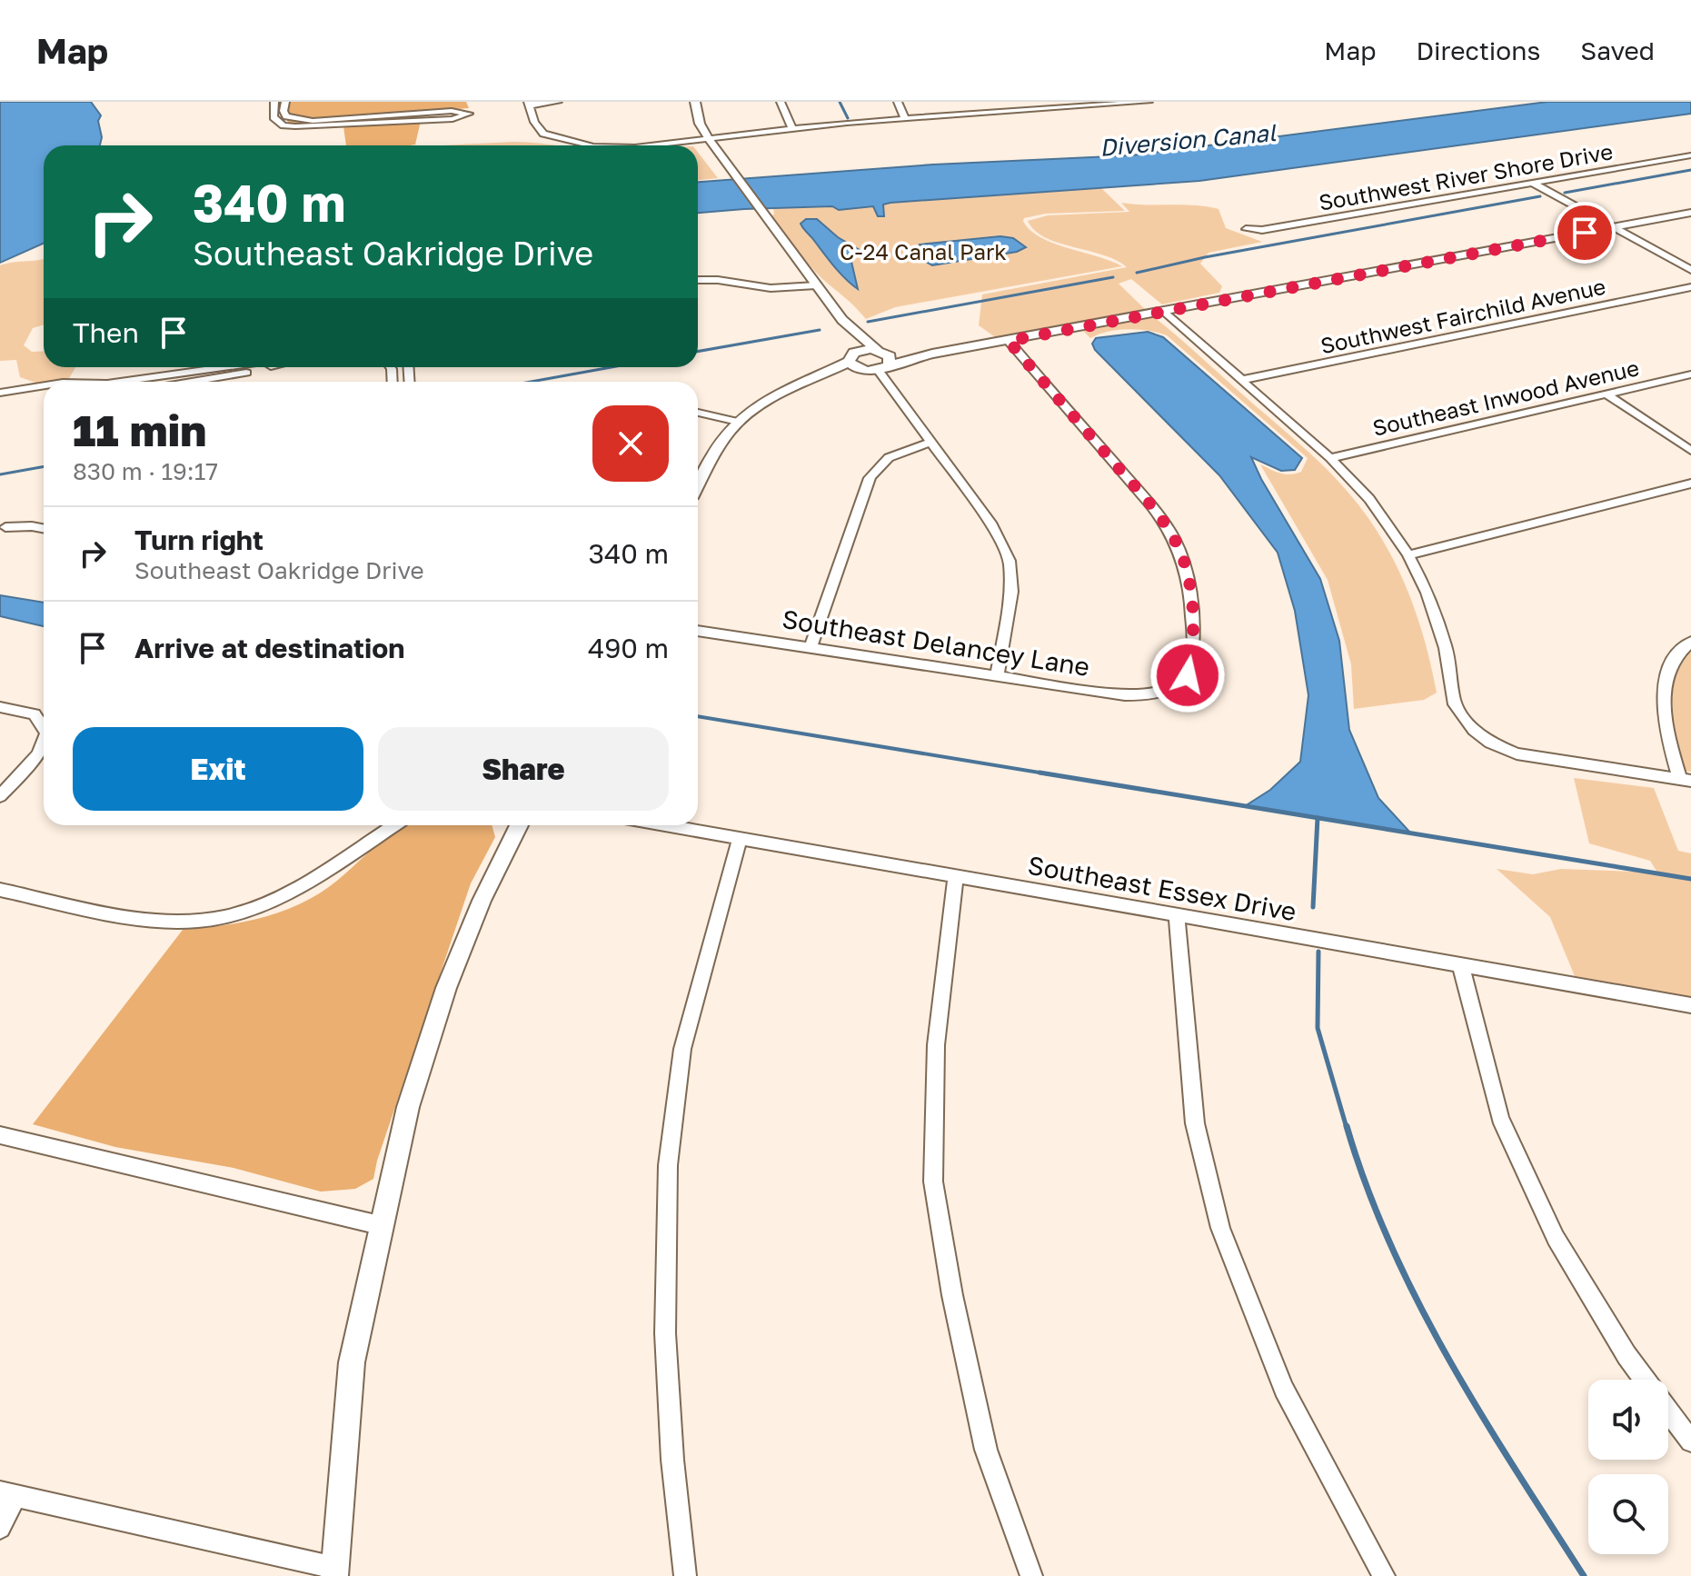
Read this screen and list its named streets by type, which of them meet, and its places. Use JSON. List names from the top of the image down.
{
  "streets": {
    "street": [
      "Southwest River Shore Drive",
      "Southwest Fairchild Avenue",
      "Southeast Inwood Avenue",
      "Southeast Delancey Lane",
      "Southeast Essex Drive"
    ]
  },
  "water": ["Diversion Canal"],
  "parks": ["C-24 Canal Park"],
  "page": {
    "header": "Map",
    "nav": ["Map", "Directions", "Saved"],
    "turn": ["340 m", "Southeast Oakridge Drive"],
    "then": "Then",
    "heading": ["11 min", "830 m · 19:17"],
    "list": [
      {
        "name": "Turn right",
        "note": "Southeast Oakridge Drive",
        "value": "340 m"
      },
      {
        "name": "Arrive at destination",
        "value": "490 m"
      }
    ],
    "buttons": ["Exit", "Share"]
  }
}
